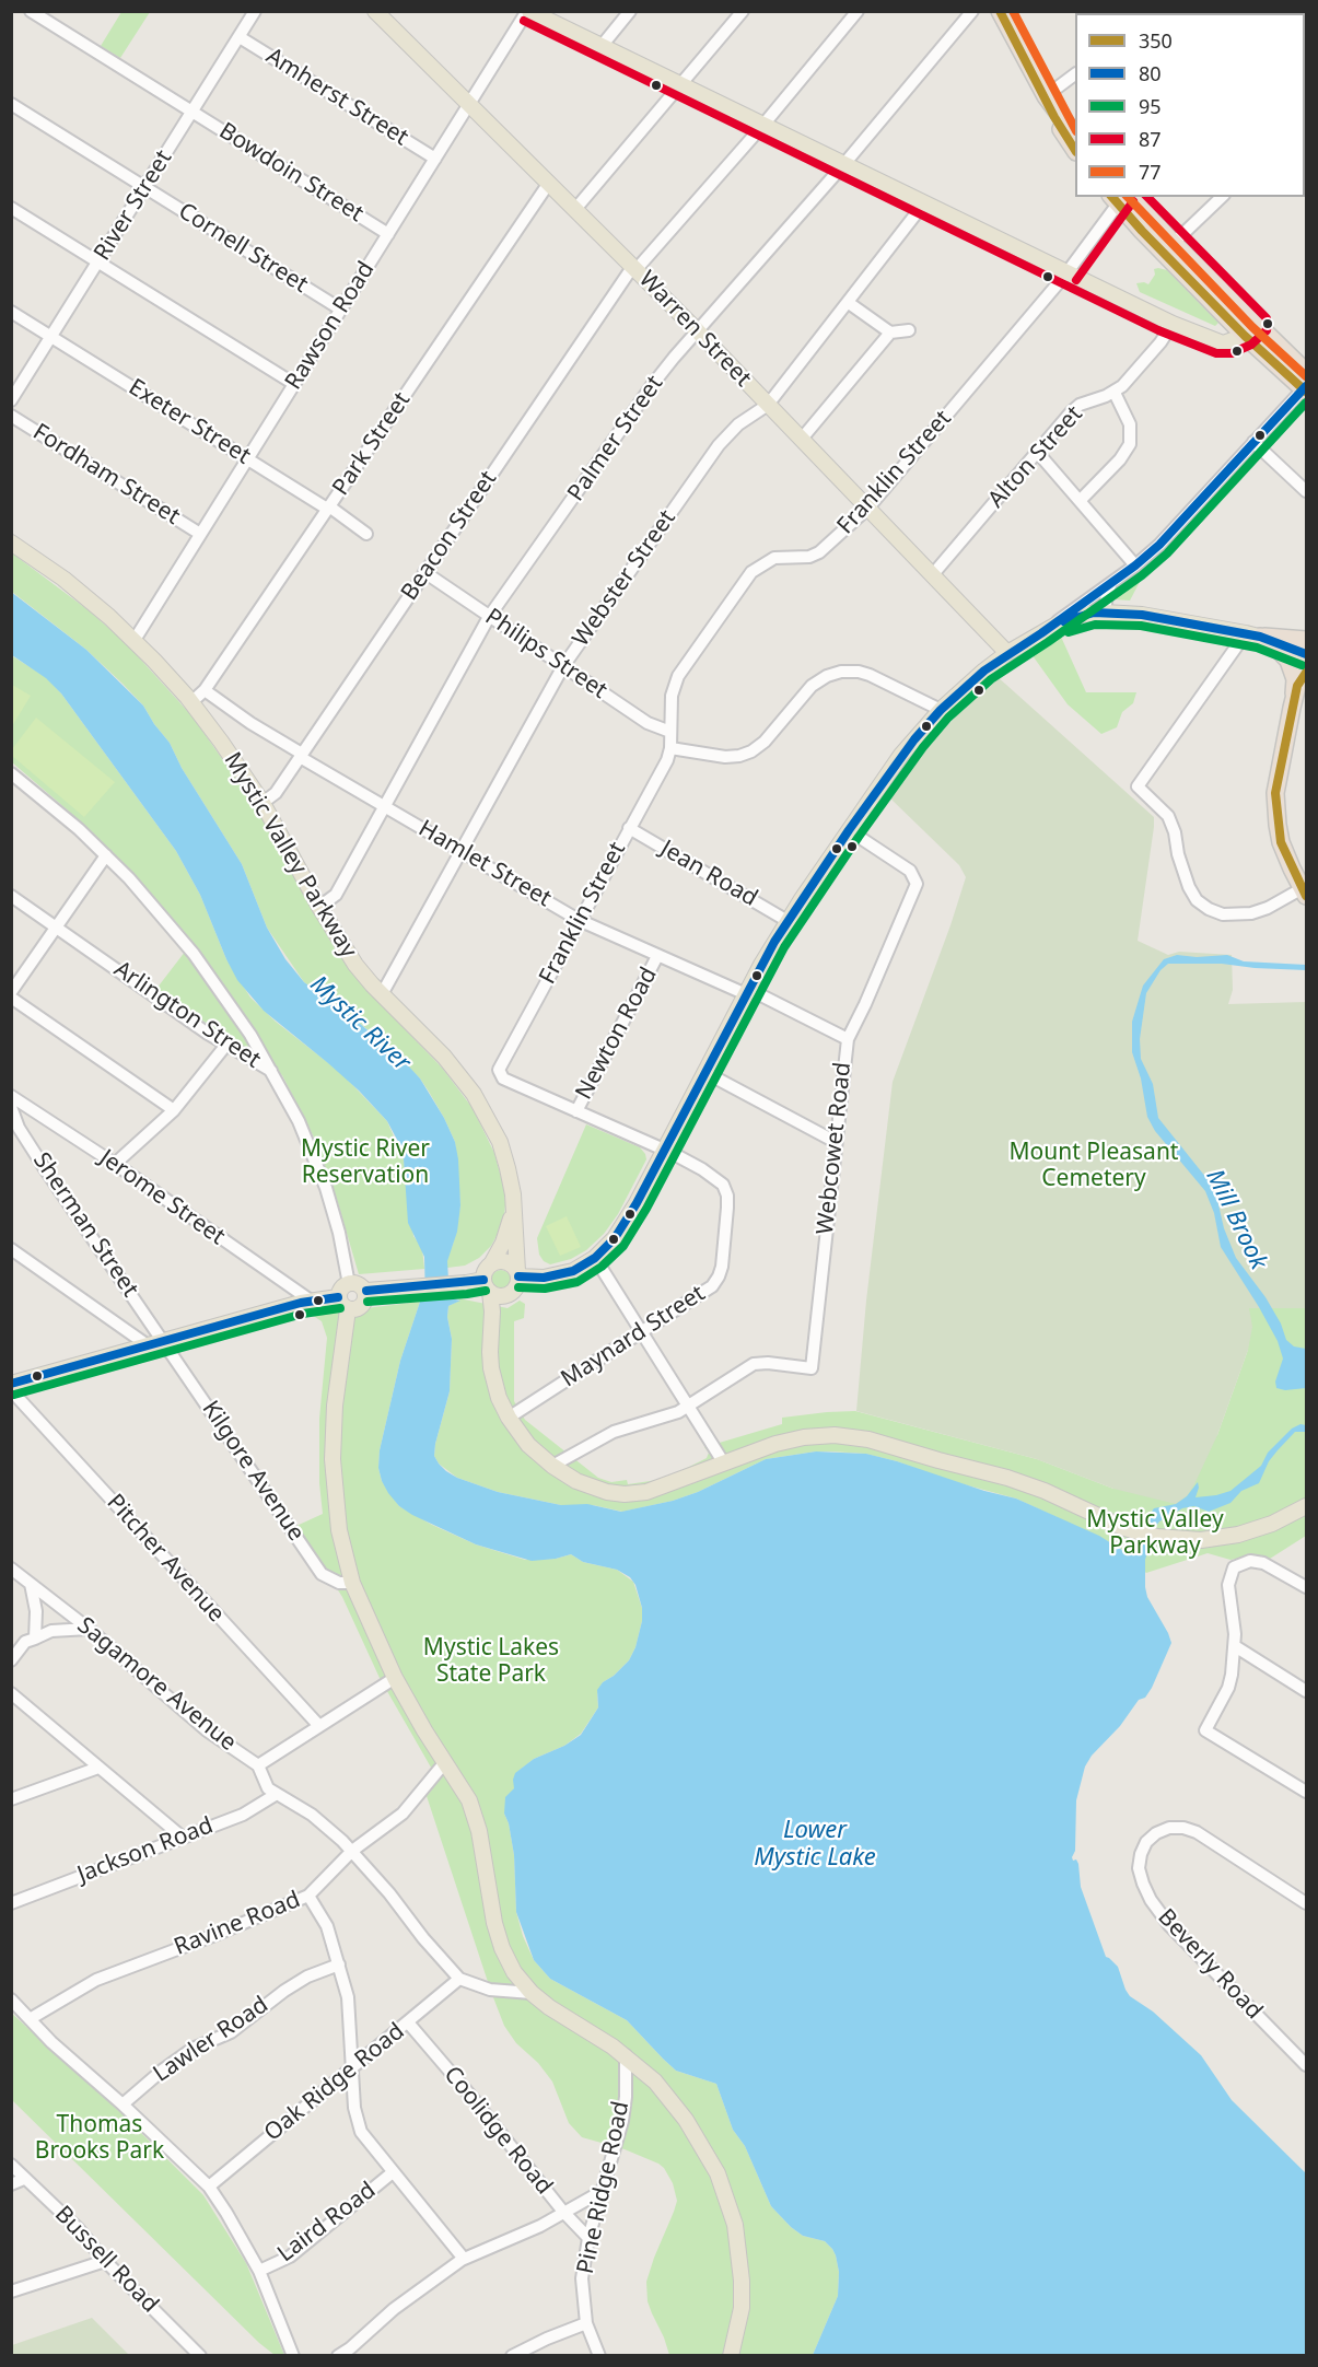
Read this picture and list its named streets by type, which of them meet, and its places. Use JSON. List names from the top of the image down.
{
  "streets": {
    "main road": ["Warren Street", "Mystic Valley Parkway"],
    "street": [
      "Amherst Street",
      "Bowdoin Street",
      "River Street",
      "Cornell Street",
      "Rawson Road",
      "Exeter Street",
      "Palmer Street",
      "Park Street",
      "Alton Street",
      "Franklin Street",
      "Fordham Street",
      "Beacon Street",
      "Webster Street",
      "Philips Street",
      "Hamlet Street",
      "Jean Road",
      "Arlington Street",
      "Newton Road",
      "Webcowet Road",
      "Jerome Street",
      "Sherman Street",
      "Maynard Street",
      "Kilgore Avenue",
      "Pitcher Avenue",
      "Sagamore Avenue",
      "Jackson Road",
      "Ravine Road",
      "Beverly Road",
      "Lawler Road",
      "Oak Ridge Road",
      "Coolidge Road",
      "Pine Ridge Road",
      "Laird Road",
      "Bussell Road"
    ]
  },
  "crossings": [
    ["Amherst Street", "River Street"],
    ["Amherst Street", "Rawson Road"],
    ["Bowdoin Street", "River Street"],
    ["Bowdoin Street", "Rawson Road"],
    ["River Street", "Cornell Street"],
    ["River Street", "Exeter Street"],
    ["Cornell Street", "Rawson Road"],
    ["Rawson Road", "Warren Street"],
    ["Rawson Road", "Exeter Street"],
    ["Rawson Road", "Fordham Street"],
    ["Rawson Road", "Mystic Valley Parkway"],
    ["Warren Street", "Palmer Street"],
    ["Warren Street", "Park Street"],
    ["Warren Street", "Alton Street"],
    ["Warren Street", "Franklin Street"],
    ["Warren Street", "Beacon Street"],
    ["Warren Street", "Webster Street"],
    ["Exeter Street", "Park Street"],
    ["Palmer Street", "Philips Street"],
    ["Palmer Street", "Mystic Valley Parkway"],
    ["Palmer Street", "Hamlet Street"],
    ["Park Street", "Mystic Valley Parkway"],
    ["Park Street", "Hamlet Street"],
    ["Franklin Street", "Philips Street"],
    ["Franklin Street", "Hamlet Street"],
    ["Franklin Street", "Jean Road"],
    ["Franklin Street", "Newton Road"],
    ["Beacon Street", "Philips Street"],
    ["Beacon Street", "Mystic Valley Parkway"],
    ["Beacon Street", "Hamlet Street"],
    ["Webster Street", "Philips Street"],
    ["Webster Street", "Mystic Valley Parkway"],
    ["Webster Street", "Hamlet Street"],
    ["Hamlet Street", "Newton Road"],
    ["Hamlet Street", "Webcowet Road"],
    ["Sherman Street", "Kilgore Avenue"],
    ["Sagamore Avenue", "Jackson Road"],
    ["Sagamore Avenue", "Ravine Road"],
    ["Sagamore Avenue", "Oak Ridge Road"],
    ["Oak Ridge Road", "Coolidge Road"],
    ["Coolidge Road", "Pine Ridge Road"]
  ],
  "water": ["Mystic River", "Mill Brook", "Lower Mystic Lake"],
  "parks": [
    "Mystic River Reservation",
    "Mount Pleasant Cemetery",
    "Mystic Valley Parkway",
    "Mystic Lakes State Park",
    "Thomas Brooks Park"
  ],
  "lines": [
    "transit line 350",
    "transit line 77",
    "transit line 87",
    "transit line 80",
    "transit line 95"
  ],
  "legend": [
    "350",
    "80",
    "95",
    "87",
    "77"
  ]
}
